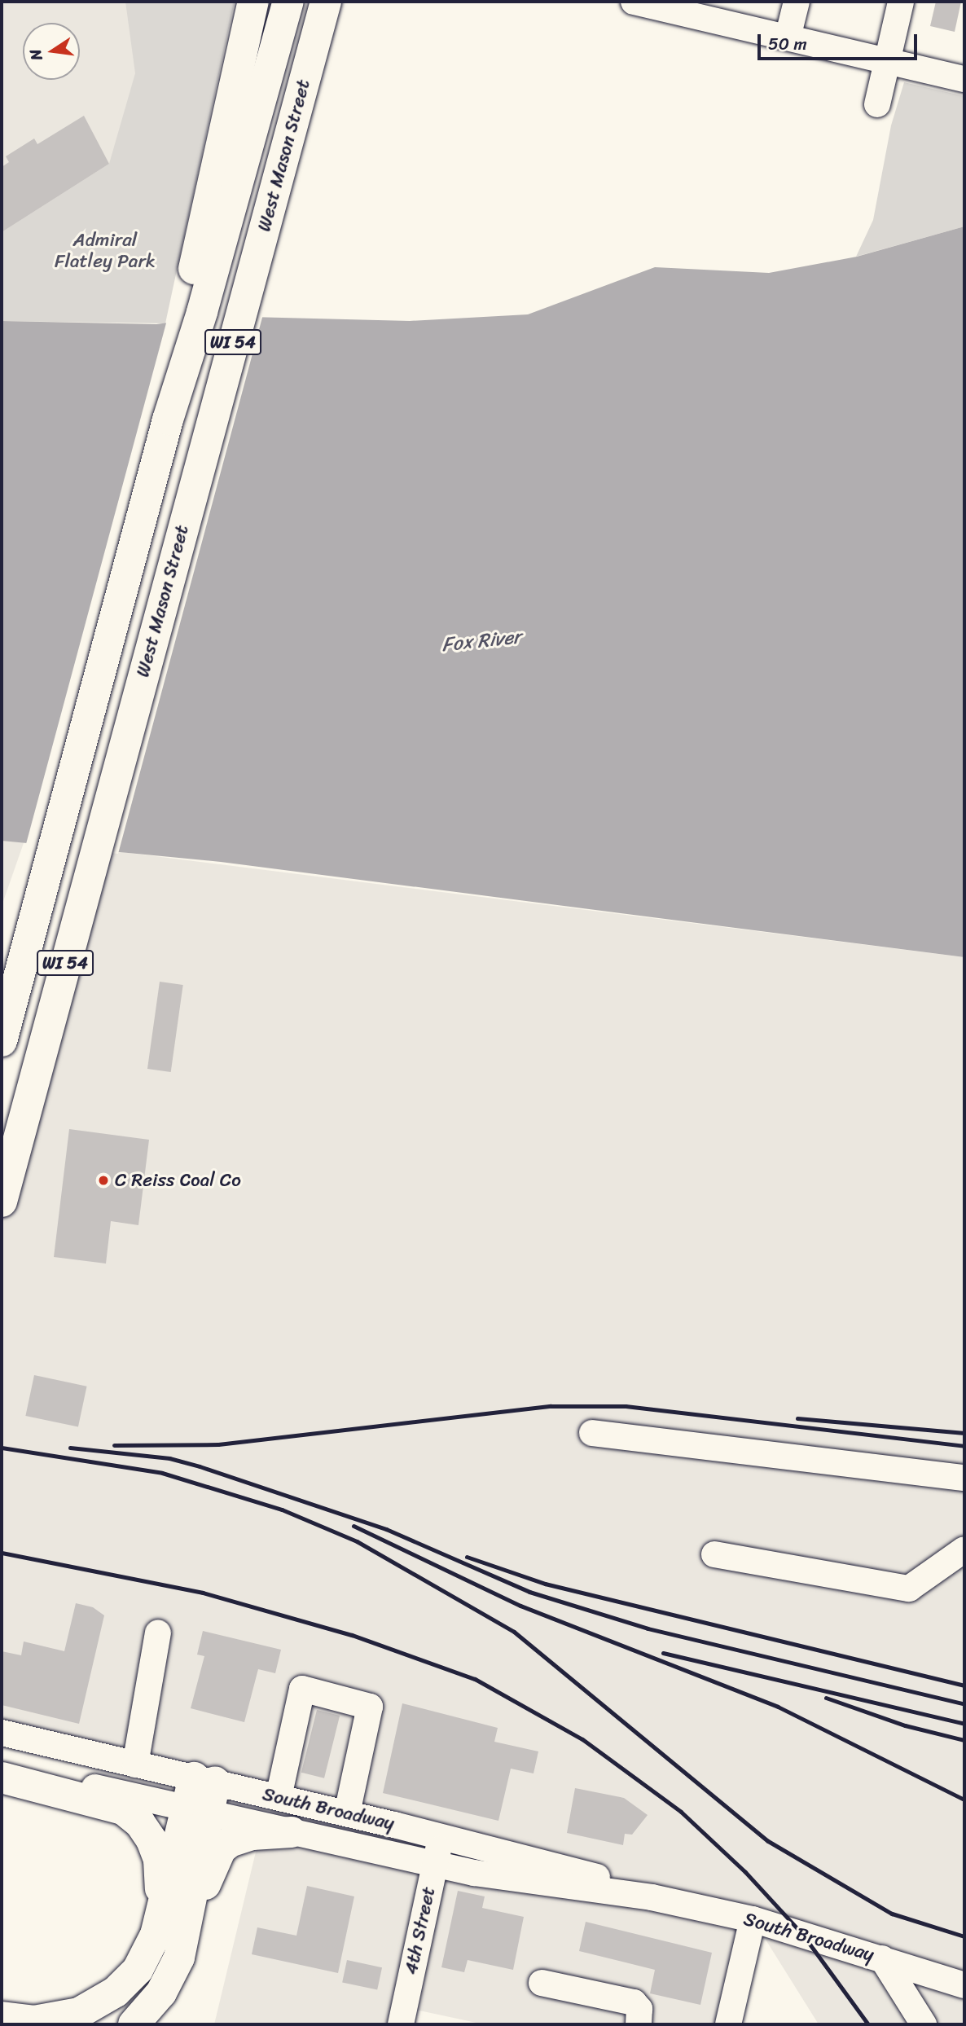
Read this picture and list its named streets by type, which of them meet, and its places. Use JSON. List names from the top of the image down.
{
  "streets": {
    "main road": ["West Mason Street", "WI 54"],
    "street": ["South Broadway", "4th Street"]
  },
  "crossings": [
    ["South Broadway", "4th Street"]
  ],
  "water": ["Fox River"],
  "parks": ["Admiral Flatley Park"],
  "places": ["C Reiss Coal Co"],
  "scale_bar": "50 m",
  "north": "left"
}
